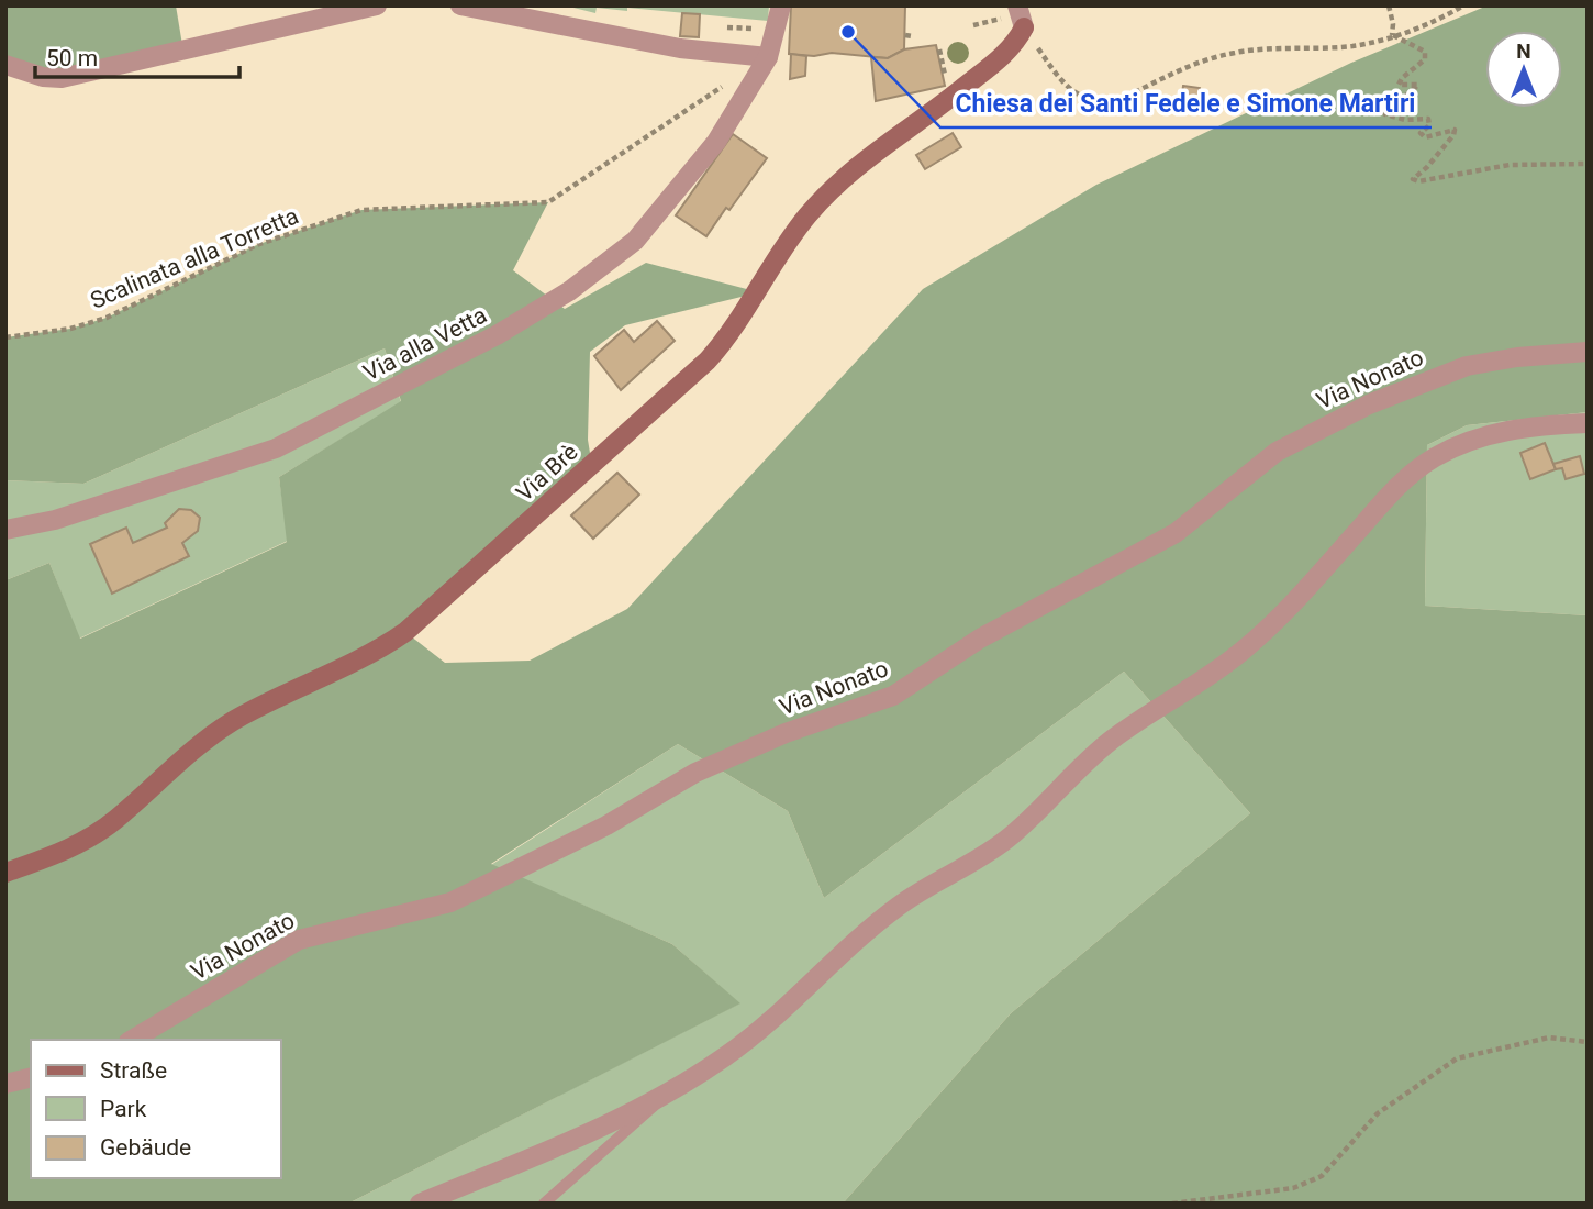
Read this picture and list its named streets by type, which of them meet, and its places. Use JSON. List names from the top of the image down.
{
  "streets": {
    "street": ["Via alla Vetta", "Via Nonato", "Via Brè"],
    "path": ["Scalinata alla Torretta"]
  },
  "places": ["Chiesa dei Santi Fedele e Simone Martiri"],
  "legend": ["Straße", "Park", "Gebäude"],
  "scale_bar": "50 m",
  "north": "top"
}
